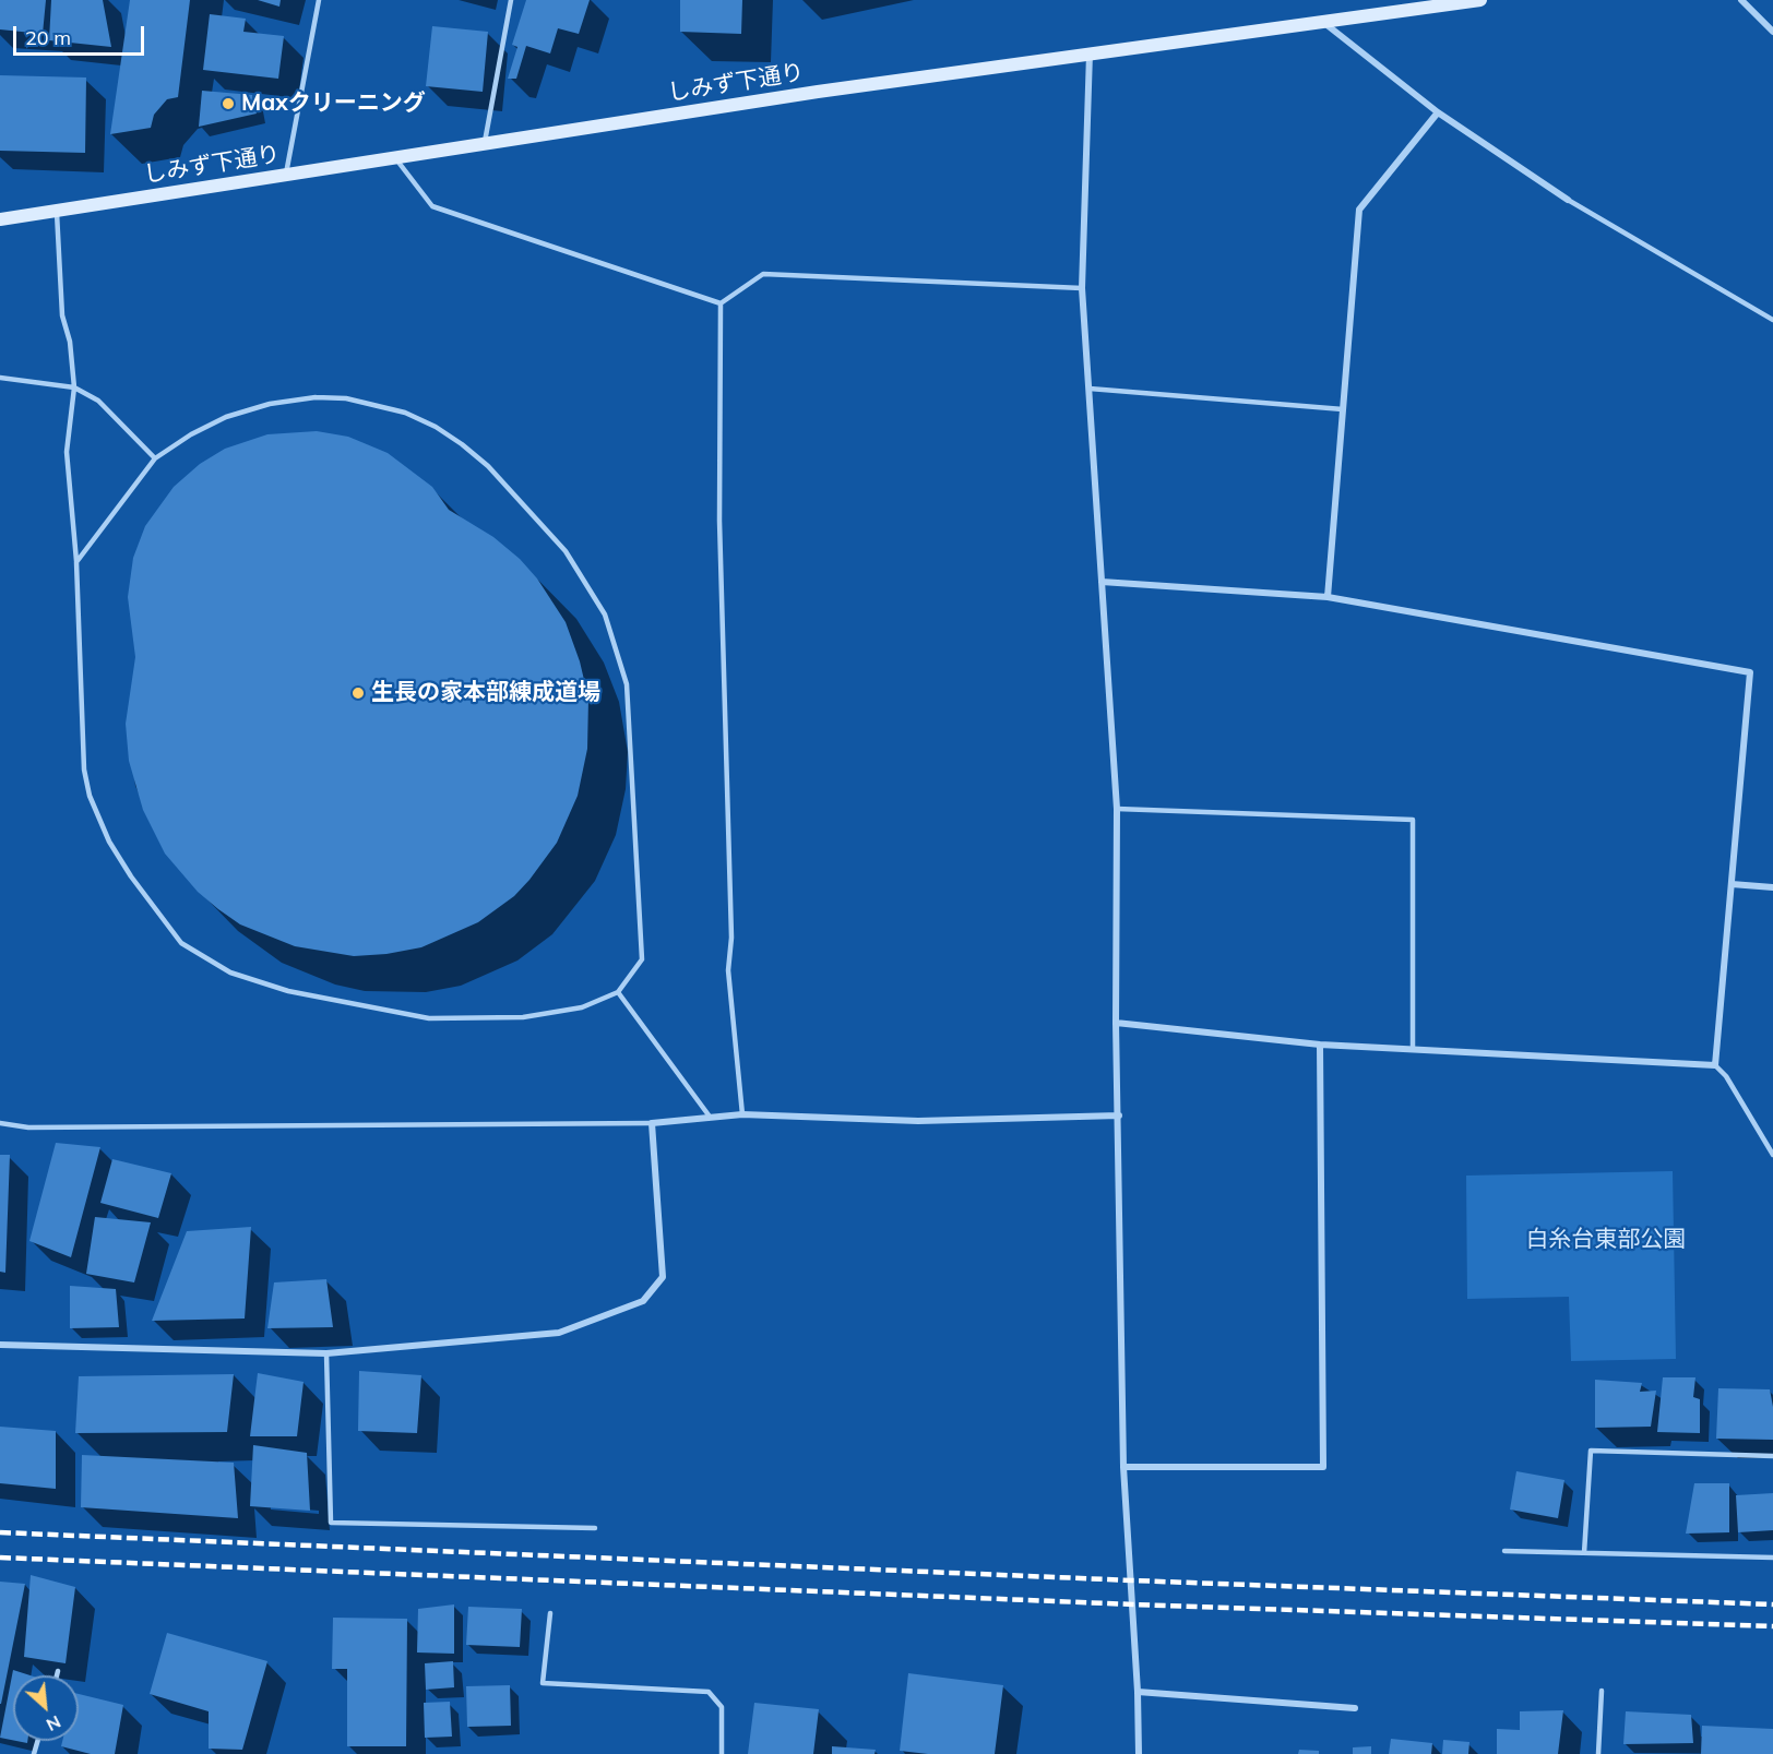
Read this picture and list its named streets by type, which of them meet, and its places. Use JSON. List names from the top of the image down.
{
  "streets": {
    "street": ["しみず下通り"]
  },
  "parks": ["白糸台東部公園"],
  "places": ["Maxクリーニング", "生長の家本部練成道場"],
  "scale_bar": "20 m",
  "north": "bottom right"
}
